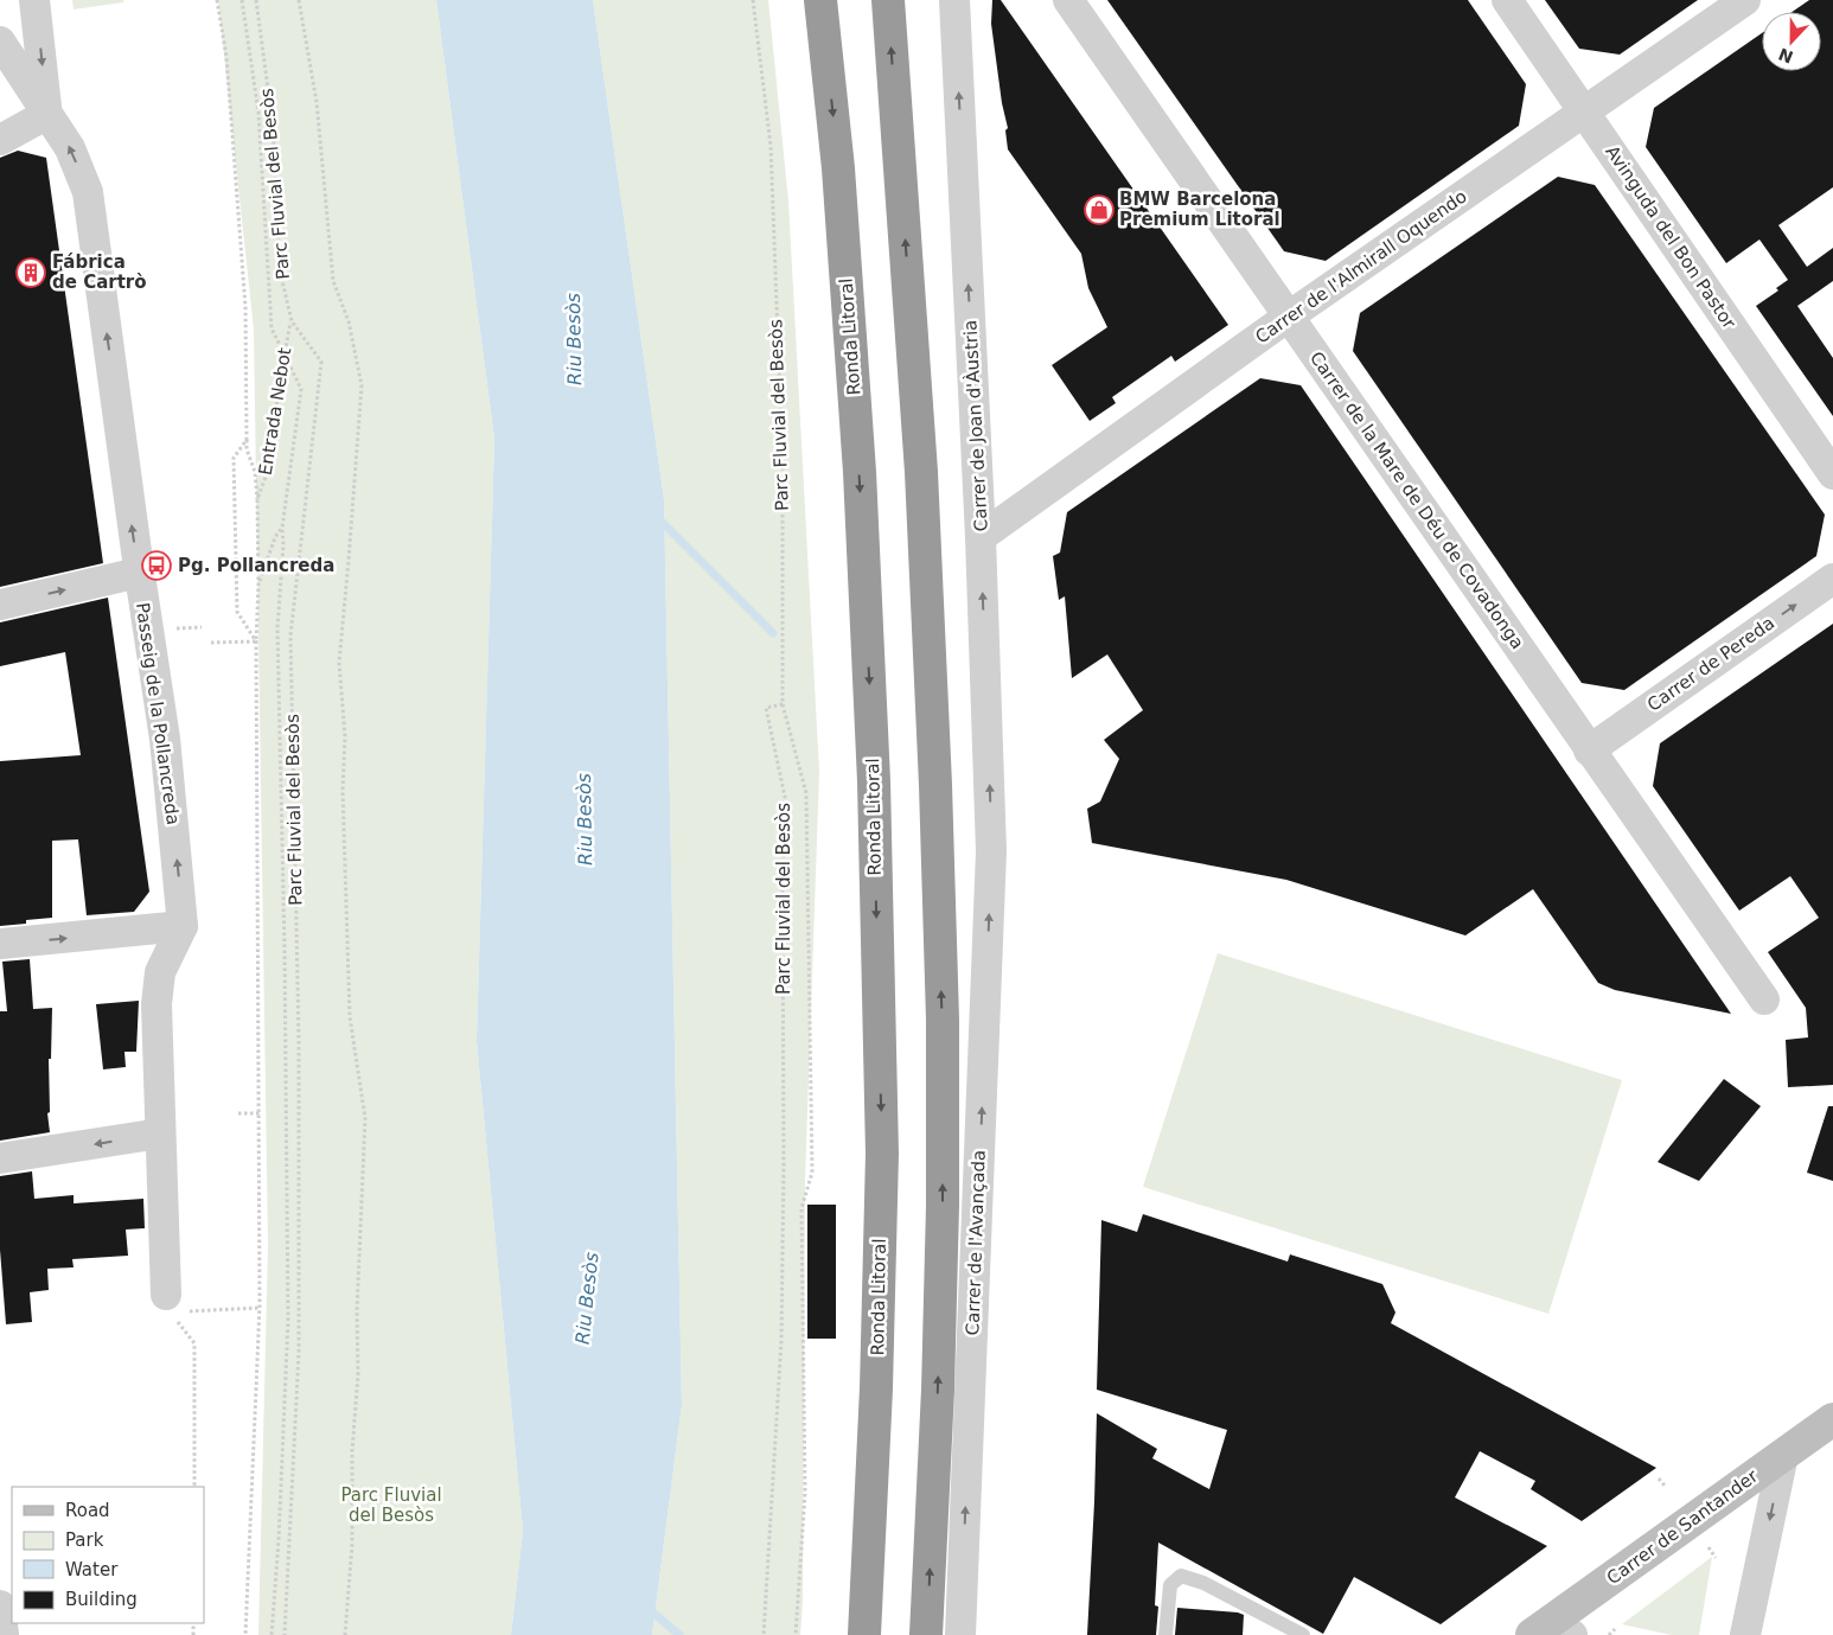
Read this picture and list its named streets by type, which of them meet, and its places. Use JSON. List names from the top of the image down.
{
  "streets": {
    "highway": ["Ronda Litoral"],
    "street": [
      "Avinguda del Bon Pastor",
      "Carrer de l'Almirall Oquendo",
      "Carrer de Joan d'Àustria",
      "Carrer de la Mare de Déu de Covadonga",
      "Carrer de Pereda",
      "Passeig de la Pollancreda",
      "Carrer de l'Avançada",
      "Carrer de Santander"
    ],
    "path": ["Parc Fluvial del Besòs", "Entrada Nebot"]
  },
  "crossings": [
    ["Parc Fluvial del Besòs", "Entrada Nebot"],
    ["Avinguda del Bon Pastor", "Carrer de l'Almirall Oquendo"],
    ["Carrer de l'Almirall Oquendo", "Carrer de Joan d'Àustria"],
    ["Carrer de l'Almirall Oquendo", "Carrer de la Mare de Déu de Covadonga"],
    ["Carrer de Joan d'Àustria", "Carrer de l'Avançada"],
    ["Carrer de la Mare de Déu de Covadonga", "Carrer de Pereda"]
  ],
  "one_way": ["Carrer de Joan d'Àustria", "Carrer de Pereda", "Carrer de l'Avançada"],
  "water": ["Riu Besòs"],
  "parks": ["Parc Fluvial del Besòs"],
  "places": {
    "shop": ["BMW Barcelona Premium Litoral"],
    "building": ["Fábrica de Cartrò"],
    "bus stop": ["Pg. Pollancreda"]
  },
  "legend": [
    "Road",
    "Park",
    "Water",
    "Building"
  ],
  "north": "bottom"
}
